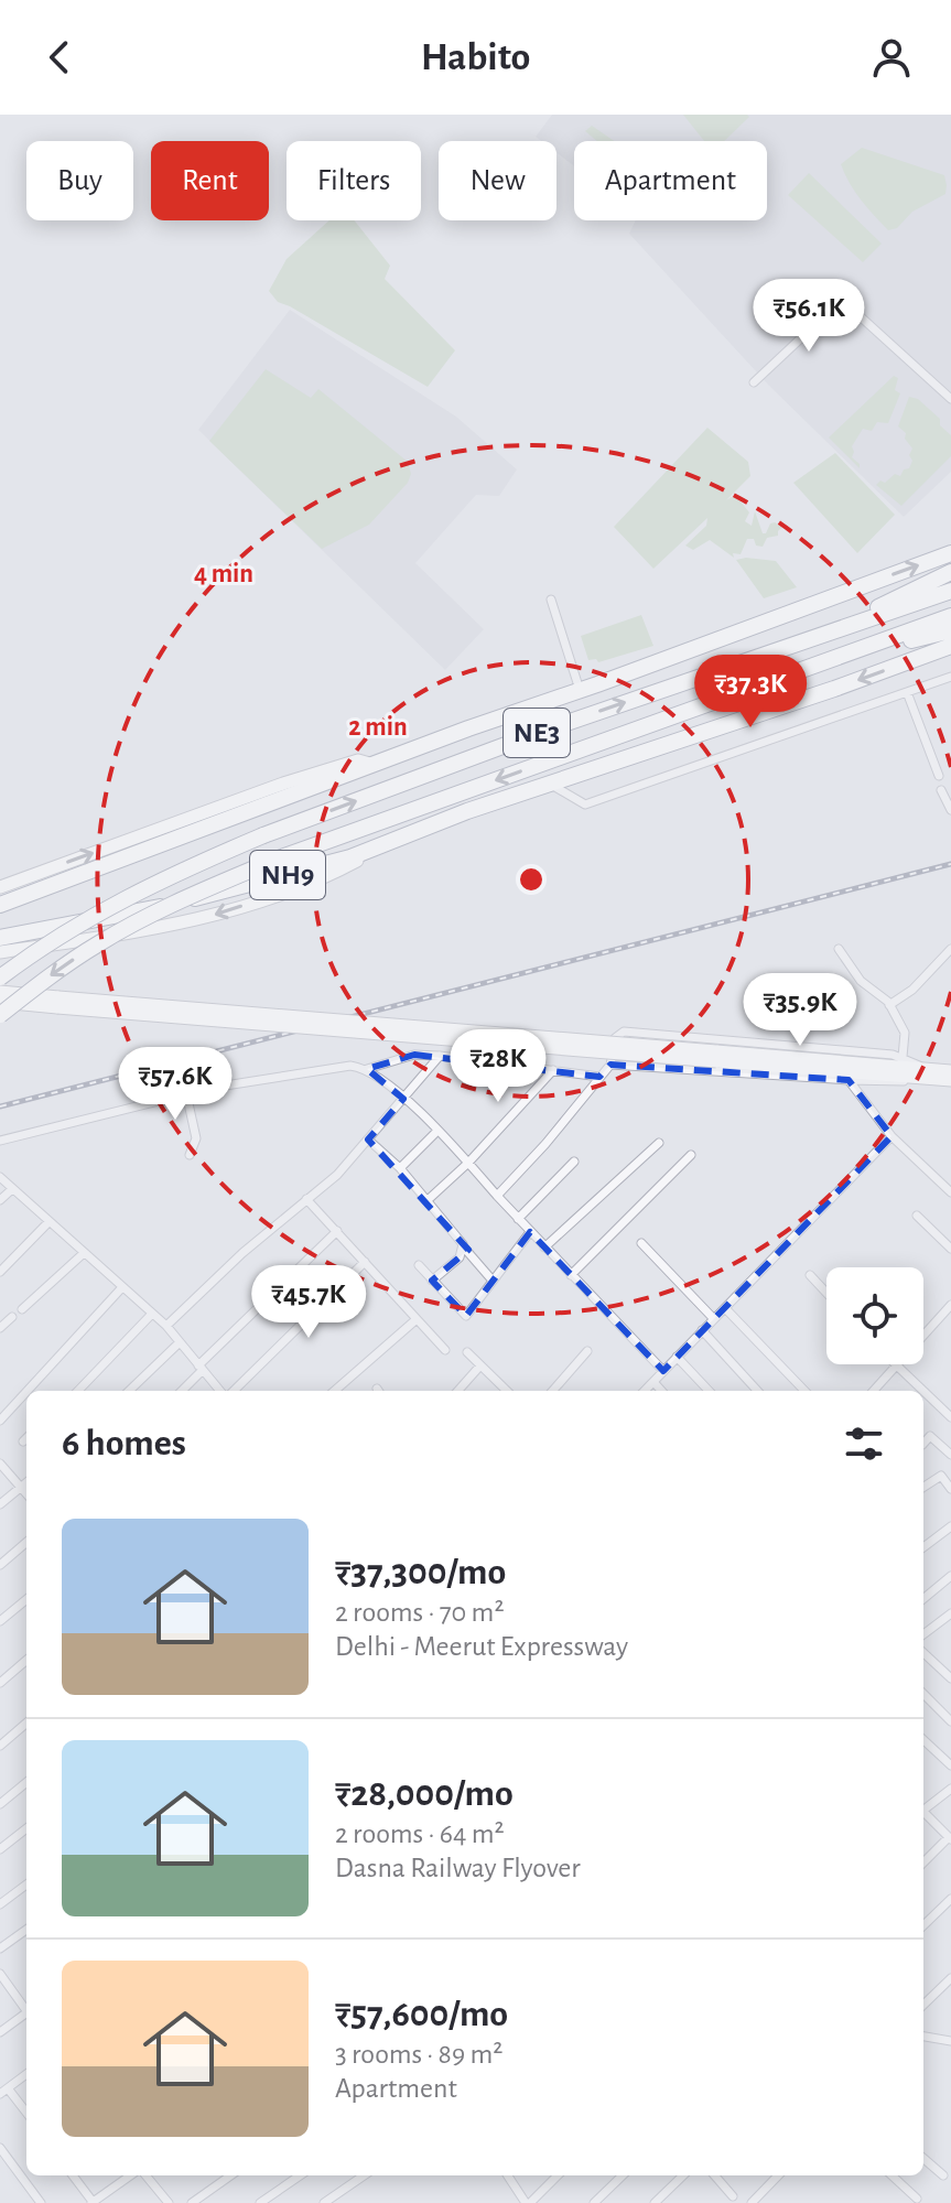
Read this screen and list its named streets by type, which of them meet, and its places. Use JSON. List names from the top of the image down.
{
  "streets": {
    "highway": ["NE3", "NH9"]
  },
  "page": {
    "header": "Habito",
    "chip": [
      "Buy",
      "Rent",
      "Filters",
      "New",
      "Apartment"
    ],
    "price": [
      "₹56.1K",
      "₹37.3K",
      "₹35.9K",
      "₹28K",
      "₹57.6K",
      "₹45.7K"
    ],
    "heading": "6 homes",
    "list": [
      {
        "name": "₹37,300/mo",
        "note": "2 rooms · 70 m² · Delhi - Meerut Expressway"
      },
      {
        "name": "₹28,000/mo",
        "note": "2 rooms · 64 m² · Dasna Railway Flyover"
      },
      {
        "name": "₹57,600/mo",
        "note": "3 rooms · 89 m² · Apartment"
      }
    ]
  },
  "rings": ["4 min", "2 min"]
}
